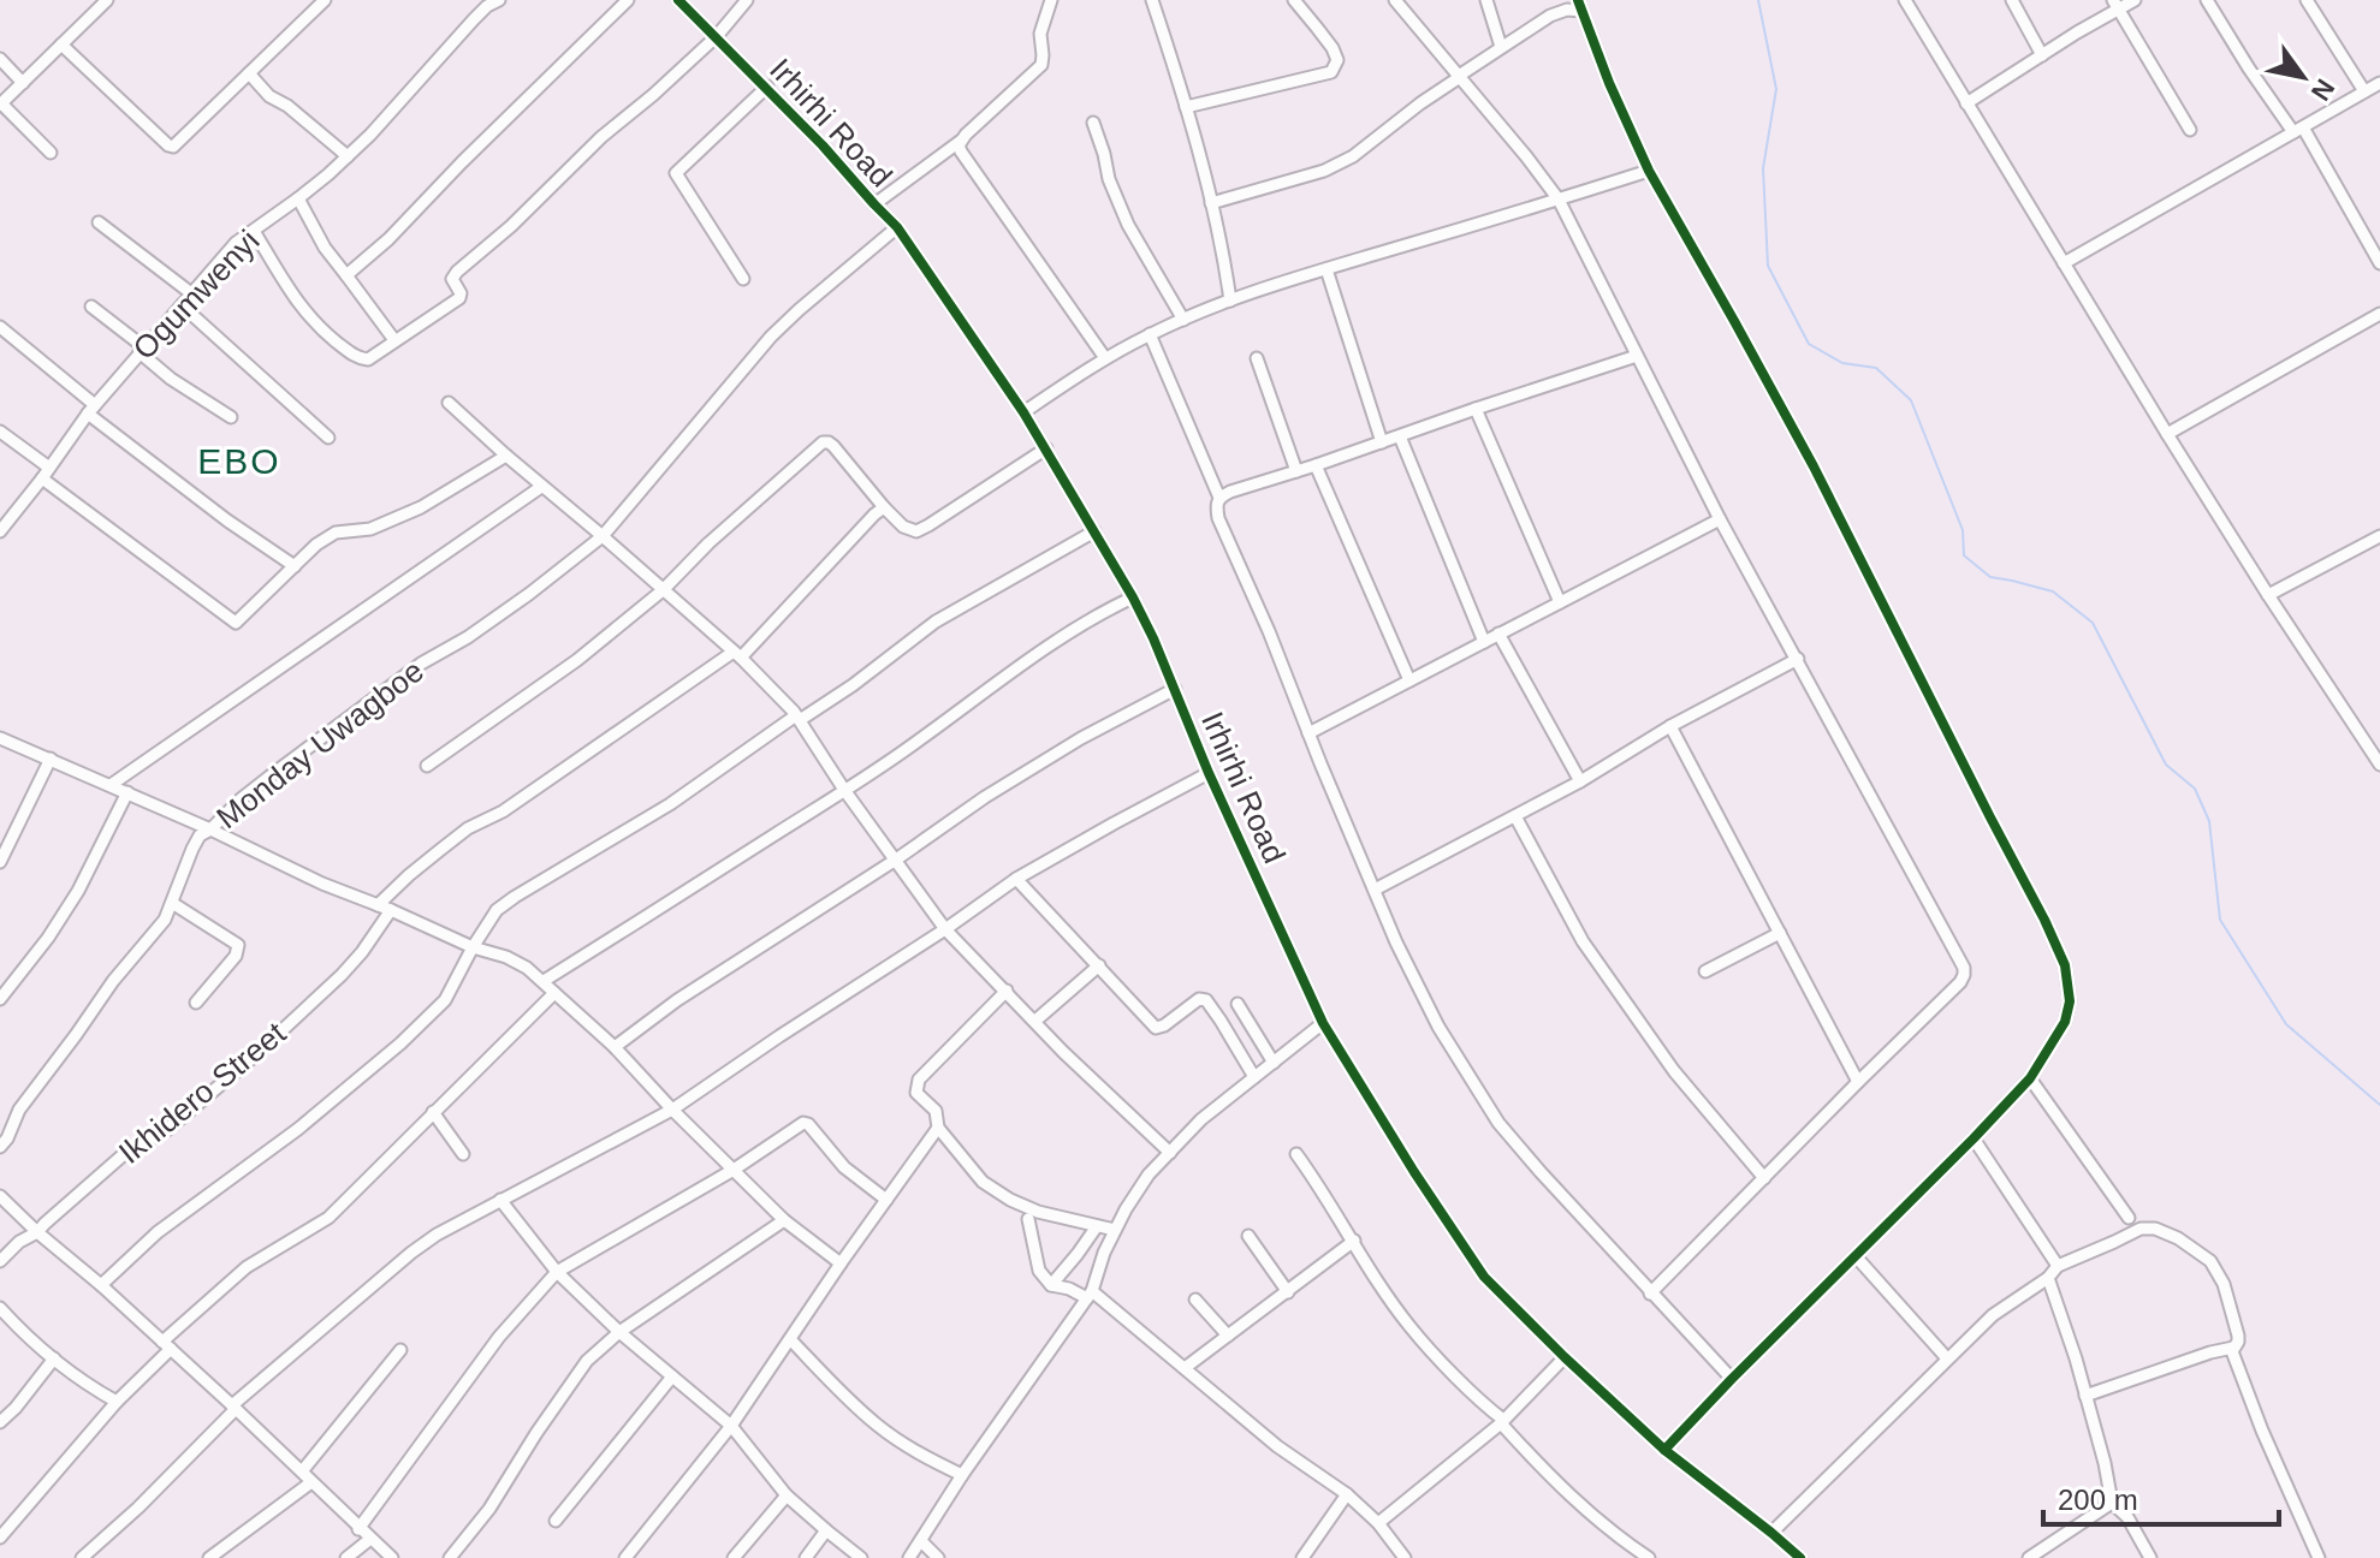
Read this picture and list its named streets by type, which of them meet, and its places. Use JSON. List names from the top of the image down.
{
  "streets": {
    "street": [
      "Irhirhi Road",
      "Ogumwenyi",
      "Monday Uwagboe",
      "Ikhidero Street"
    ]
  },
  "crossings": [
    ["Irhirhi Road", "Monday Uwagboe"]
  ],
  "districts": ["EBO"],
  "scale_bar": "200 m",
  "north": "bottom right"
}
